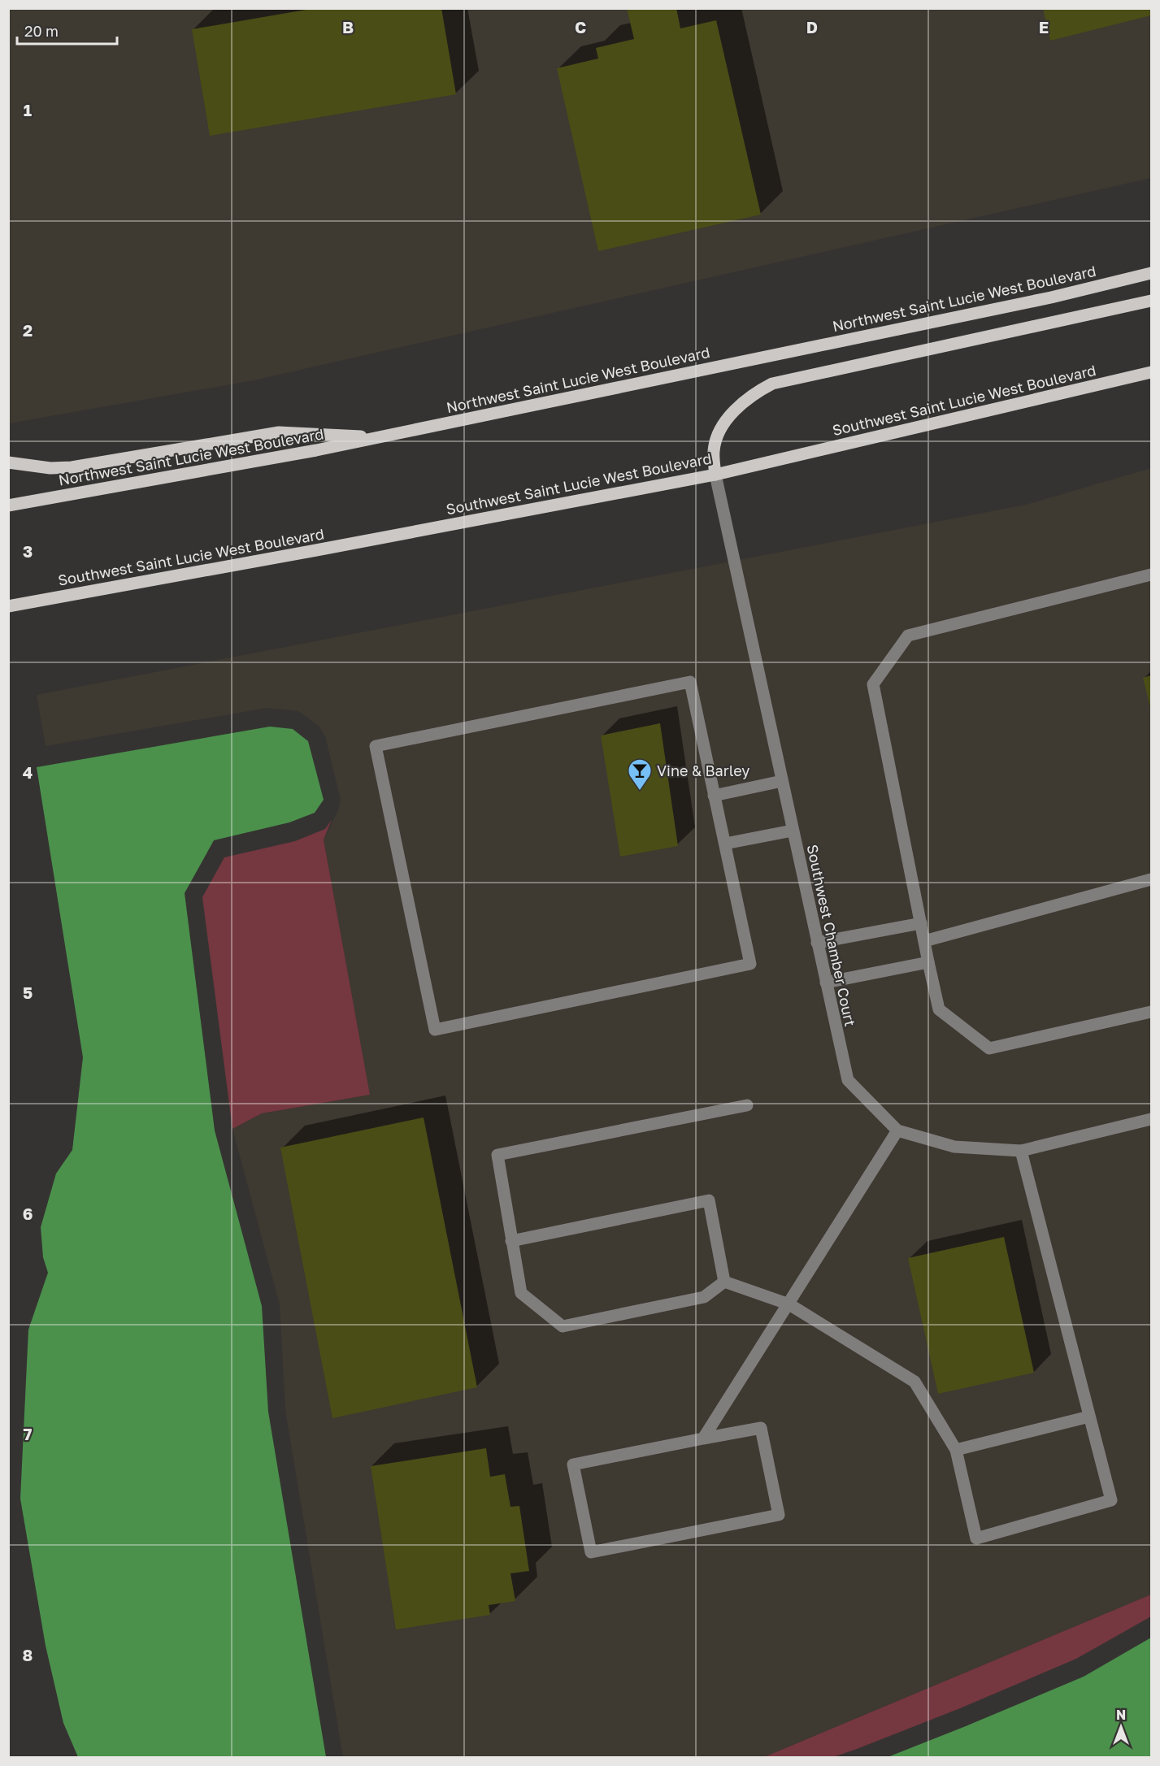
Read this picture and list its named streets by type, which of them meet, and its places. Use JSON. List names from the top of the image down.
{
  "streets": {
    "main road": ["Northwest Saint Lucie West Boulevard", "Southwest Saint Lucie West Boulevard"],
    "street": ["Southwest Chamber Court"]
  },
  "crossings": [
    ["Southwest Saint Lucie West Boulevard", "Southwest Chamber Court"]
  ],
  "places": {
    "bar": ["Vine & Barley"]
  },
  "scale_bar": "20 m",
  "north": "top",
  "grid": {
    "columns": [
      "B",
      "C",
      "D",
      "E"
    ],
    "rows": [
      "1",
      "2",
      "3",
      "4",
      "5",
      "6",
      "7",
      "8"
    ]
  }
}
